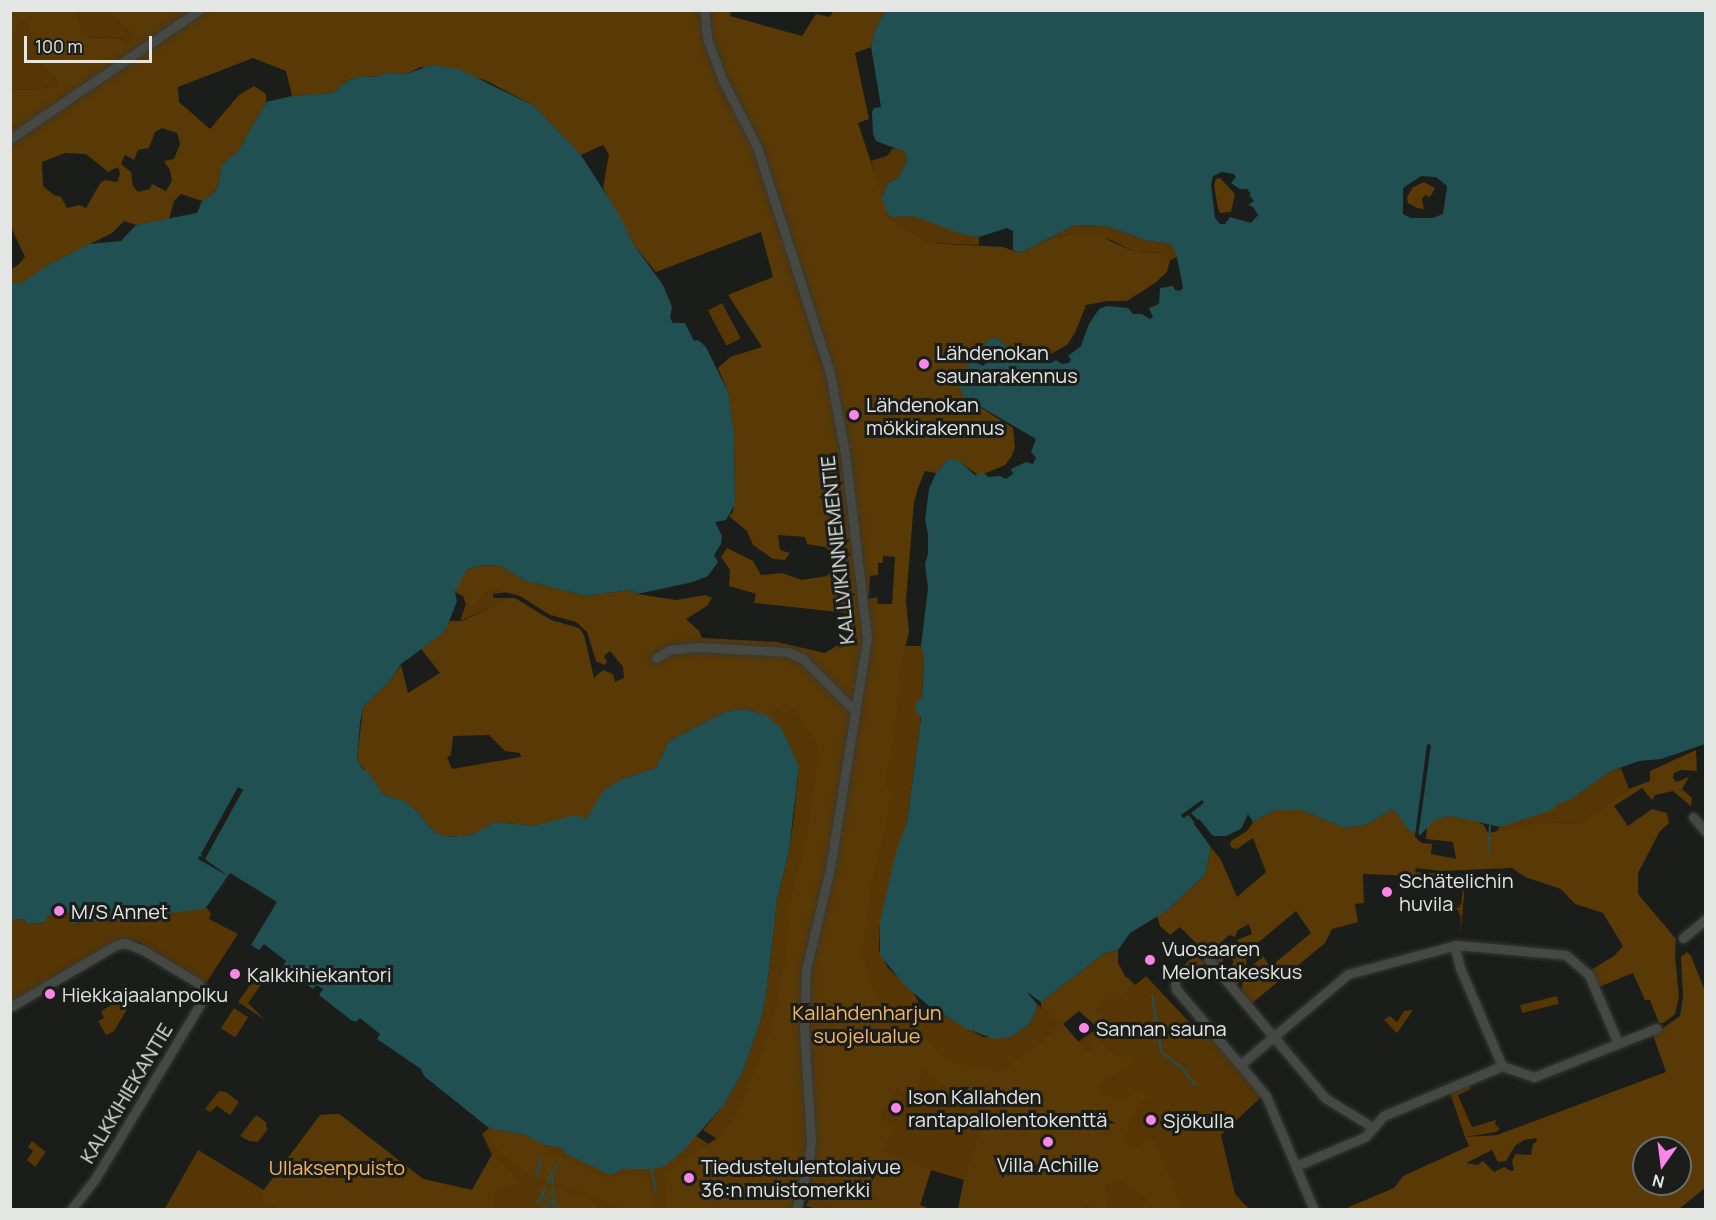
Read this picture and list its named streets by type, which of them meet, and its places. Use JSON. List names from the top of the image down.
{
  "streets": {
    "street": ["KALLVIKINNIEMENTIE", "KALKKIHIEKANTIE"]
  },
  "parks": ["Kallahdenharjun suojelualue", "Ullaksenpuisto"],
  "places": [
    "Lähdenokan saunarakennus",
    "Lähdenokan mökkirakennus",
    "Schätelichin huvila",
    "M/S Annet",
    "Vuosaaren Melontakeskus",
    "Kalkkihiekantori",
    "Hiekkajaalanpolku",
    "Sannan sauna",
    "Ison Kallahden rantapallolentokenttä",
    "Sjökulla",
    "Villa Achille",
    "Tiedustelulentolaivue 36:n muistomerkki"
  ],
  "scale_bar": "100 m",
  "north": "bottom"
}
